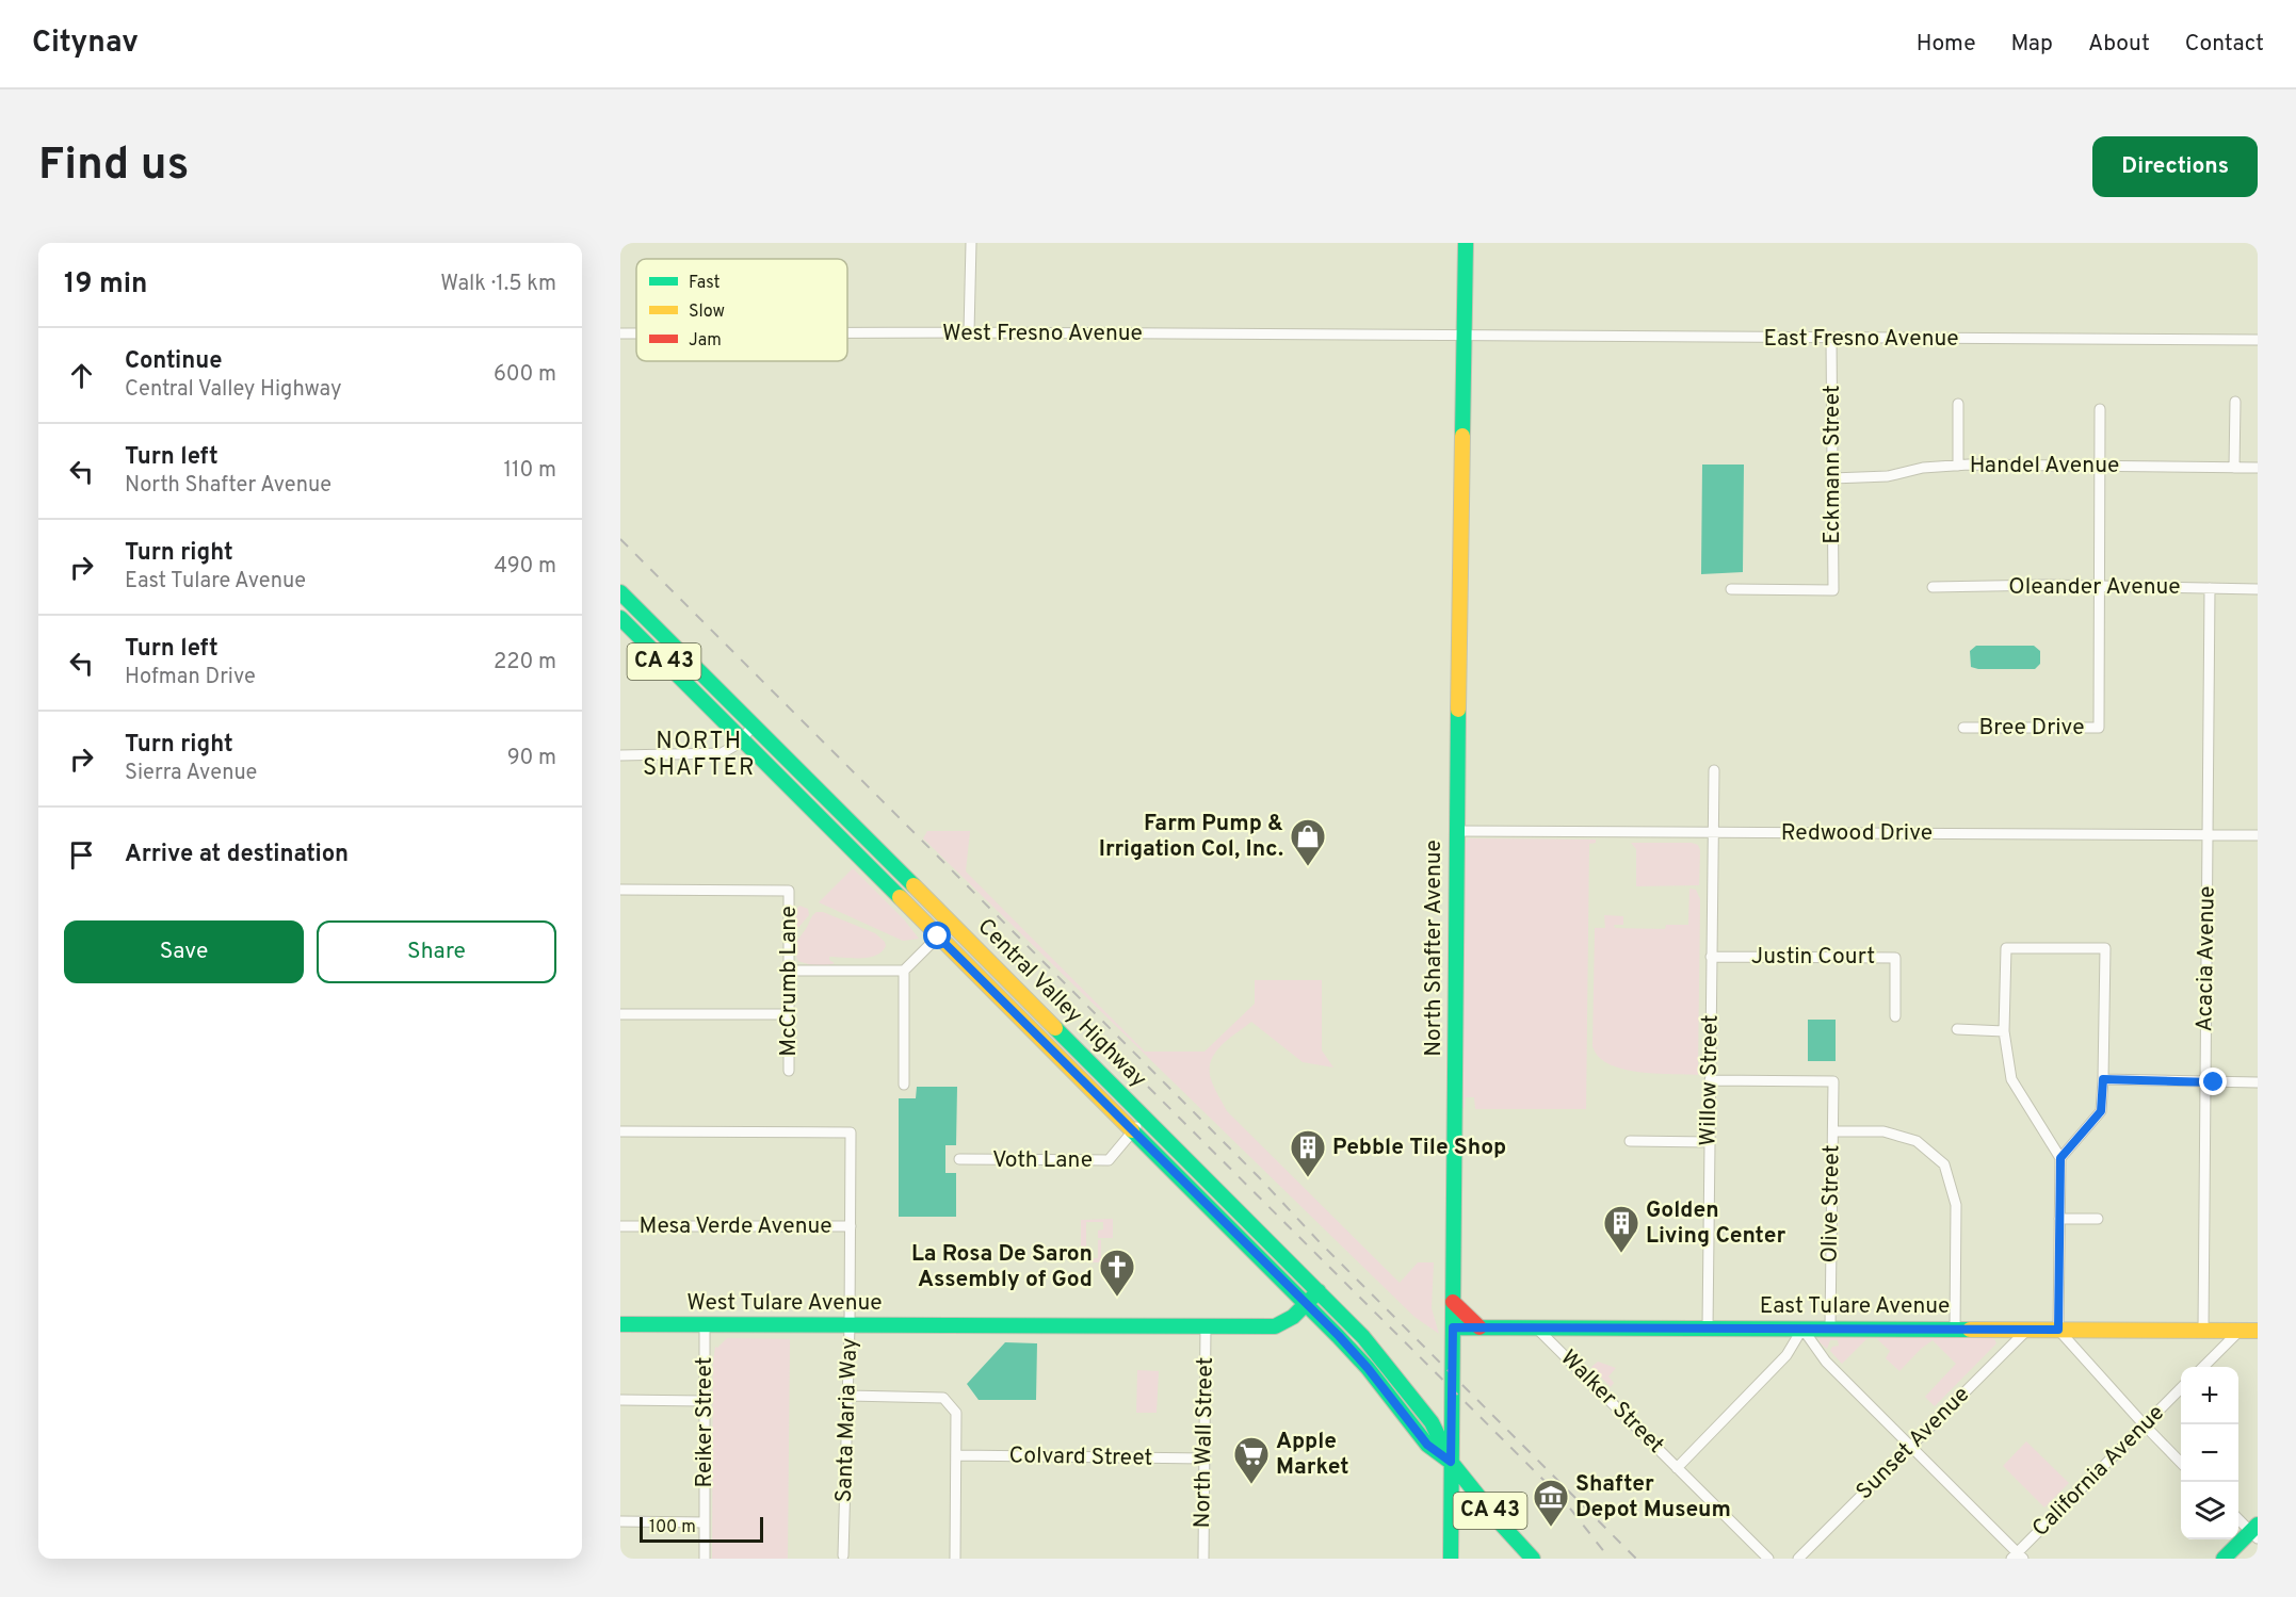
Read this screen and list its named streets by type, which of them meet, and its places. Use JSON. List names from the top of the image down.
{
  "streets": {
    "main road": [
      "CA 43",
      "North Shafter Avenue",
      "Central Valley Highway",
      "West Tulare Avenue",
      "East Tulare Avenue"
    ],
    "street": [
      "West Fresno Avenue",
      "East Fresno Avenue",
      "Eckmann Street",
      "Handel Avenue",
      "Oleander Avenue",
      "Bree Drive",
      "Redwood Drive",
      "Justin Court",
      "Acacia Avenue",
      "McCrumb Lane",
      "Willow Street",
      "Voth Lane",
      "Olive Street",
      "Mesa Verde Avenue",
      "Walker Street",
      "Santa Maria Way",
      "Reiker Street",
      "North Wall Street",
      "Sunset Avenue",
      "Colvard Street",
      "California Avenue"
    ]
  },
  "crossings": [
    ["West Fresno Avenue", "East Fresno Avenue"],
    ["West Fresno Avenue", "North Shafter Avenue"],
    ["East Fresno Avenue", "Eckmann Street"],
    ["East Fresno Avenue", "North Shafter Avenue"],
    ["Eckmann Street", "Handel Avenue"],
    ["Oleander Avenue", "Bree Drive"],
    ["Oleander Avenue", "Acacia Avenue"],
    ["Redwood Drive", "North Shafter Avenue"],
    ["Redwood Drive", "Acacia Avenue"],
    ["Redwood Drive", "Willow Street"],
    ["North Shafter Avenue", "Central Valley Highway"],
    ["North Shafter Avenue", "East Tulare Avenue"],
    ["Justin Court", "Willow Street"],
    ["Acacia Avenue", "East Tulare Avenue"],
    ["Central Valley Highway", "Voth Lane"],
    ["Central Valley Highway", "West Tulare Avenue"],
    ["Willow Street", "Olive Street"],
    ["Willow Street", "East Tulare Avenue"],
    ["Olive Street", "East Tulare Avenue"],
    ["Mesa Verde Avenue", "Santa Maria Way"],
    ["West Tulare Avenue", "Santa Maria Way"],
    ["West Tulare Avenue", "Reiker Street"],
    ["West Tulare Avenue", "North Wall Street"],
    ["East Tulare Avenue", "Walker Street"],
    ["East Tulare Avenue", "Sunset Avenue"],
    ["North Wall Street", "Colvard Street"]
  ],
  "districts": ["NORTH SHAFTER"],
  "places": {
    "shop": ["Farm Pump & Irrigation Col, Inc."],
    "building": ["Pebble Tile Shop", "Golden Living Center"],
    "church": ["La Rosa De Saron Assembly of God"],
    "supermarket": ["Apple Market"],
    "museum": ["Shafter Depot Museum"]
  },
  "legend": ["Fast", "Slow", "Jam"],
  "scale_bar": "100 m",
  "page": {
    "header": "Citynav",
    "nav": [
      "Home",
      "Map",
      "About",
      "Contact"
    ],
    "buttons": [
      "Directions",
      ["Save", "Share"]
    ],
    "title": "Find us",
    "heading": ["19 min", "Walk · 1.5 km"],
    "list": [
      ["Continue", "Central Valley Highway", "600 m"],
      ["Turn left", "North Shafter Avenue", "110 m"],
      ["Turn right", "East Tulare Avenue", "490 m"],
      ["Turn left", "Hofman Drive", "220 m"],
      ["Turn right", "Sierra Avenue", "90 m"],
      "Arrive at destination"
    ],
    "map_buttons": ["+", "−"],
    "scale": "100 m"
  }
}
